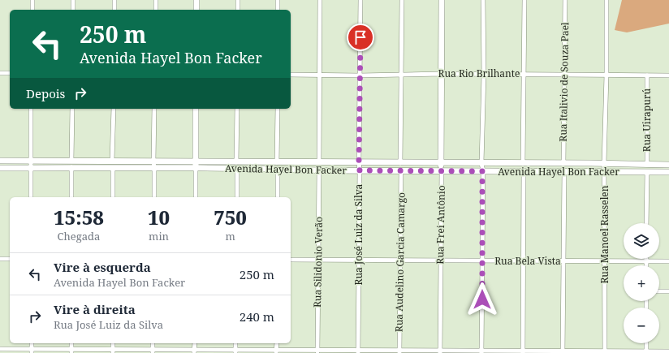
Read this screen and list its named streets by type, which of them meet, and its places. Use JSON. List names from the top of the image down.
{
  "streets": {
    "main road": ["Avenida Hayel Bon Facker", "Rua Frei Antônio"],
    "street": [
      "Rua Rio Brilhante",
      "Rua Italivio de Souza Pael",
      "Rua Uirapurú",
      "Rua José Luiz da Silva",
      "Rua Manoel Rasselen",
      "Rua Bela Vista",
      "Rua Silidonio Verão",
      "Rua Audelino Garcia Camargo"
    ]
  },
  "crossings": [
    ["Rua Rio Brilhante", "Rua Italivio de Souza Pael"],
    ["Rua Rio Brilhante", "Rua Uirapurú"],
    ["Rua Rio Brilhante", "Rua Frei Antônio"],
    ["Rua Rio Brilhante", "Rua José Luiz da Silva"],
    ["Rua Rio Brilhante", "Rua Manoel Rasselen"],
    ["Rua Italivio de Souza Pael", "Avenida Hayel Bon Facker"],
    ["Rua Uirapurú", "Avenida Hayel Bon Facker"],
    ["Avenida Hayel Bon Facker", "Rua Frei Antônio"],
    ["Avenida Hayel Bon Facker", "Rua José Luiz da Silva"],
    ["Avenida Hayel Bon Facker", "Rua Manoel Rasselen"],
    ["Avenida Hayel Bon Facker", "Rua Silidonio Verão"],
    ["Avenida Hayel Bon Facker", "Rua Audelino Garcia Camargo"],
    ["Rua Frei Antônio", "Rua Bela Vista"],
    ["Rua José Luiz da Silva", "Rua Bela Vista"],
    ["Rua Manoel Rasselen", "Rua Bela Vista"],
    ["Rua Bela Vista", "Rua Silidonio Verão"],
    ["Rua Bela Vista", "Rua Audelino Garcia Camargo"]
  ],
  "page": {
    "turn": ["250 m", "Avenida Hayel Bon Facker"],
    "then": "Depois",
    "eta": [
      "15:58",
      "Chegada",
      "10",
      "min",
      "750",
      "m"
    ],
    "map_buttons": ["+", "−"],
    "list": [
      {
        "name": "Vire à esquerda",
        "note": "Avenida Hayel Bon Facker",
        "value": "250 m"
      },
      {
        "name": "Vire à direita",
        "note": "Rua José Luiz da Silva",
        "value": "240 m"
      }
    ]
  }
}
